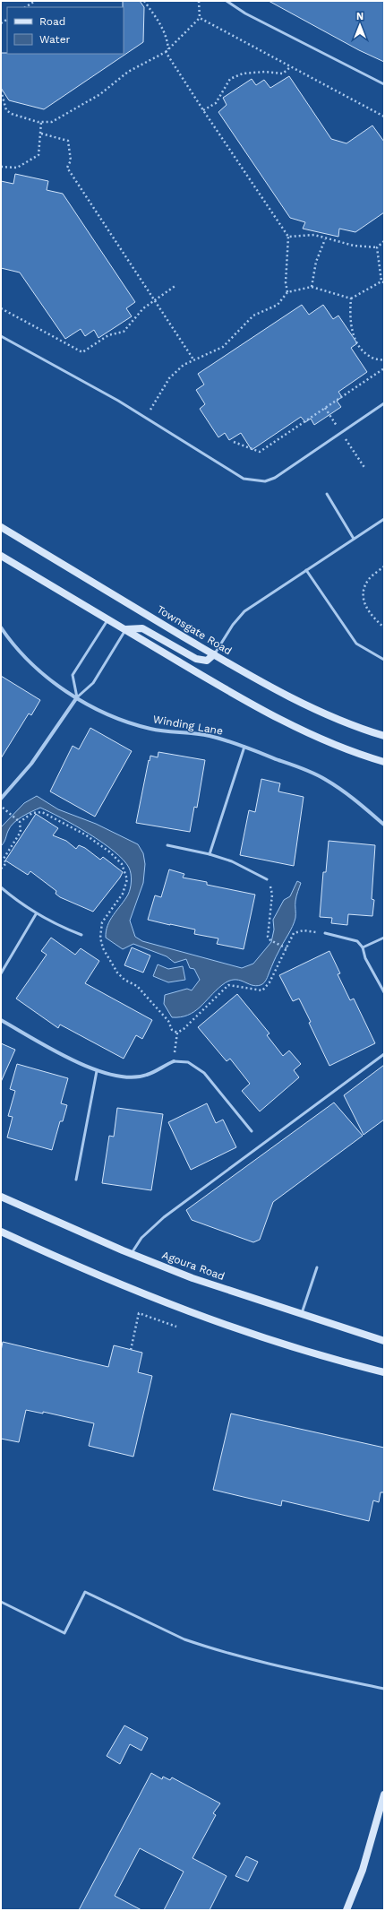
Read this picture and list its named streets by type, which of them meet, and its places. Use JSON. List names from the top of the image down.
{
  "streets": {
    "street": ["Townsgate Road", "Winding Lane", "Agoura Road"]
  },
  "legend": ["Road", "Water"],
  "north": "top"
}
